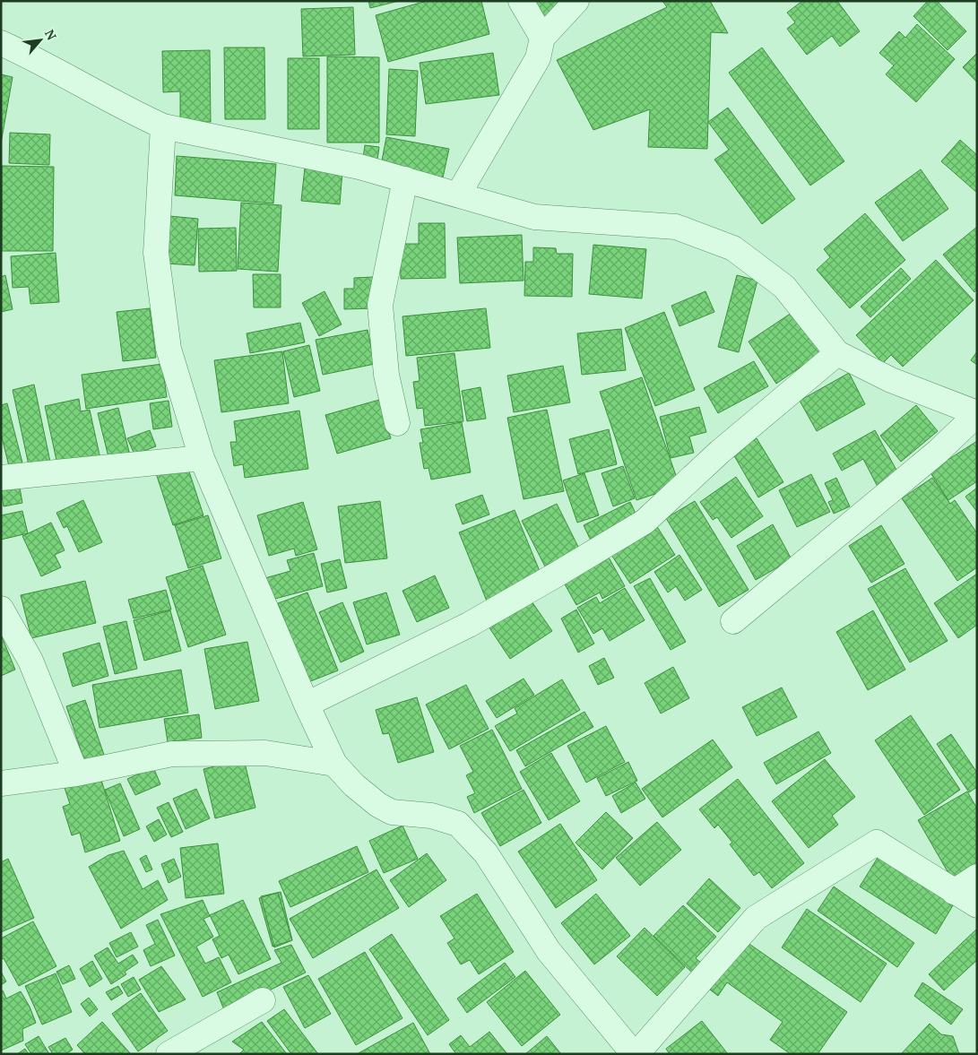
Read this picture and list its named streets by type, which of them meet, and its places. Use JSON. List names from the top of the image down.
{
  "north": "top right"
}
